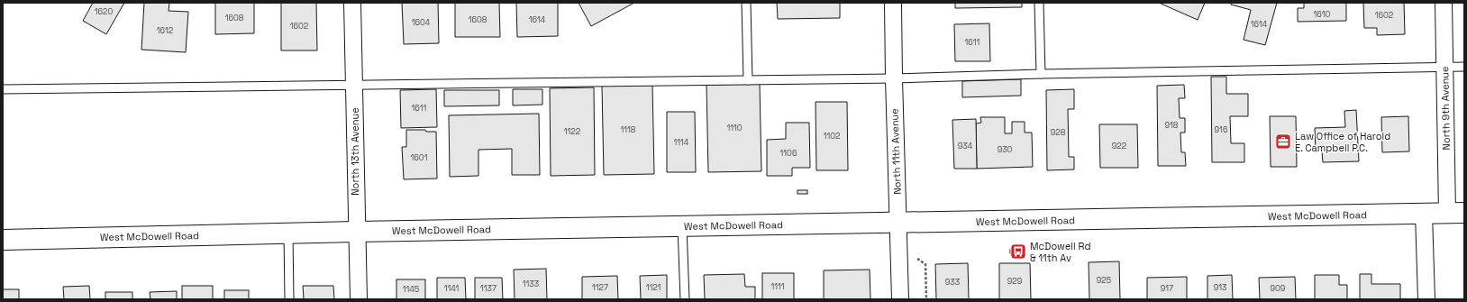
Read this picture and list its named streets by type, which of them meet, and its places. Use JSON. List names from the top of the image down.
{
  "streets": {
    "main road": ["West McDowell Road"],
    "street": ["North 9th Avenue", "North 13th Avenue", "North 11th Avenue"]
  },
  "crossings": [
    ["North 9th Avenue", "West McDowell Road"],
    ["North 13th Avenue", "West McDowell Road"],
    ["North 11th Avenue", "West McDowell Road"]
  ],
  "places": {
    "office": ["Law Office of Harold E. Campbell P.C."],
    "bus stop": ["McDowell Rd & 11th Av"]
  },
  "house_numbers": [
    "1620",
    "1610",
    "1602",
    "1608",
    "1608",
    "1614",
    "1604",
    "1614",
    "1602",
    "1612",
    "1611",
    "1611",
    "918",
    "1110",
    "1118",
    "916",
    "1122",
    "928",
    "1102",
    "1114",
    "934",
    "922",
    "930",
    "1106",
    "1601",
    "925",
    "929",
    "933",
    "1133",
    "1111",
    "1127",
    "1121",
    "913",
    "1141",
    "1137",
    "917",
    "909",
    "1145"
  ]
}
